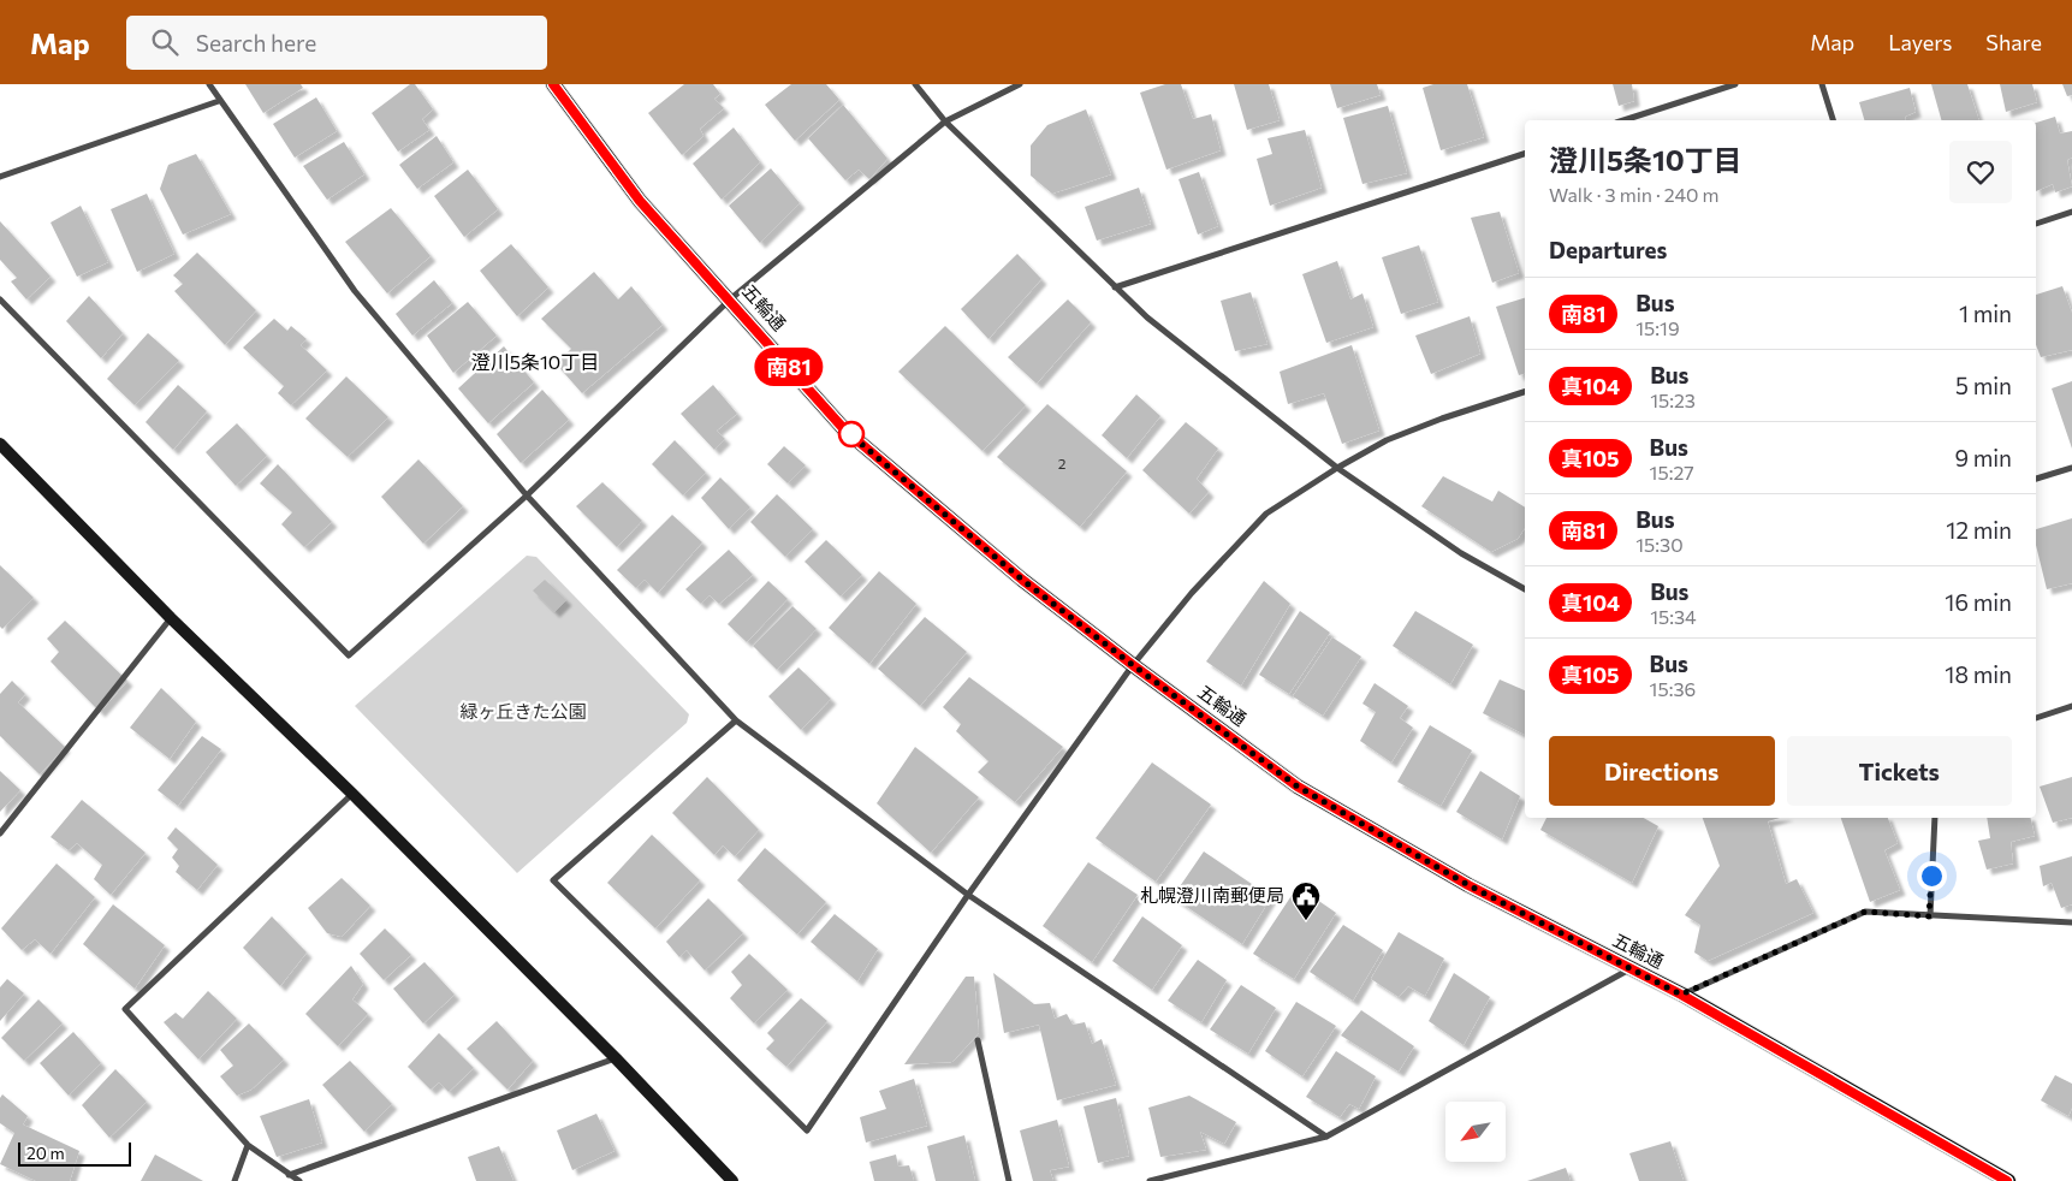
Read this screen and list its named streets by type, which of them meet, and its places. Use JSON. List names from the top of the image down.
{
  "streets": {
    "main road": ["五輪通"]
  },
  "districts": ["澄川5条10丁目"],
  "parks": ["緑ヶ丘きた公園"],
  "places": {
    "public building": ["札幌澄川南郵便局"]
  },
  "lines": ["bus line 南81"],
  "house_numbers": ["2"],
  "scale_bar": "20 m",
  "north": "bottom left",
  "page": {
    "header": "Map",
    "search": "Search here",
    "nav": ["Map", "Layers", "Share"],
    "on_map": "南81",
    "heading": [
      ["澄川5条10丁目", "Walk · 3 min · 240 m"],
      "Departures"
    ],
    "list": [
      {
        "mark": "南81",
        "name": "Bus",
        "note": "15:19",
        "value": "1 min"
      },
      {
        "mark": "真104",
        "name": "Bus",
        "note": "15:23",
        "value": "5 min"
      },
      {
        "mark": "真105",
        "name": "Bus",
        "note": "15:27",
        "value": "9 min"
      },
      {
        "mark": "南81",
        "name": "Bus",
        "note": "15:30",
        "value": "12 min"
      },
      {
        "mark": "真104",
        "name": "Bus",
        "note": "15:34",
        "value": "16 min"
      },
      {
        "mark": "真105",
        "name": "Bus",
        "note": "15:36",
        "value": "18 min"
      }
    ],
    "buttons": ["Directions", "Tickets"],
    "scale": "20 m"
  }
}
